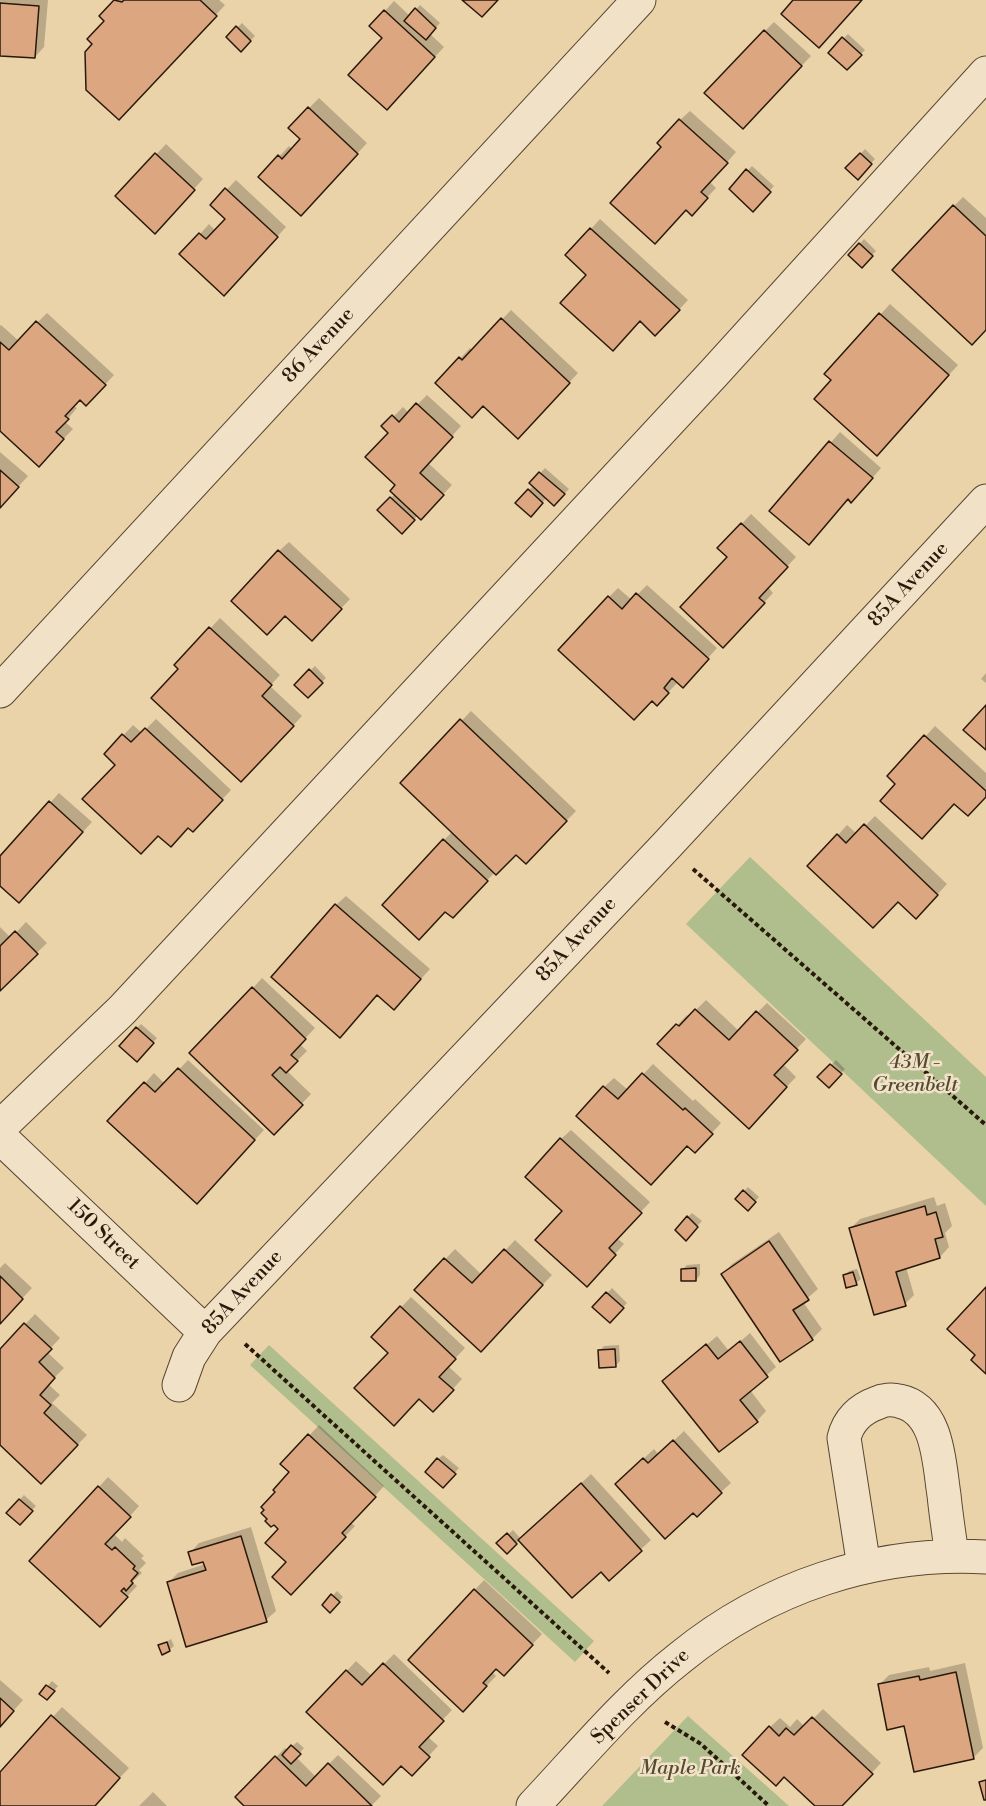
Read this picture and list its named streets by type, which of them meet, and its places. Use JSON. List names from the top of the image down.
{
  "streets": {
    "street": [
      "86 Avenue",
      "85A Avenue",
      "150 Street",
      "Spenser Drive"
    ]
  },
  "crossings": [
    ["85A Avenue", "150 Street"]
  ],
  "parks": ["43M - Greenbelt", "Maple Park"]
}
